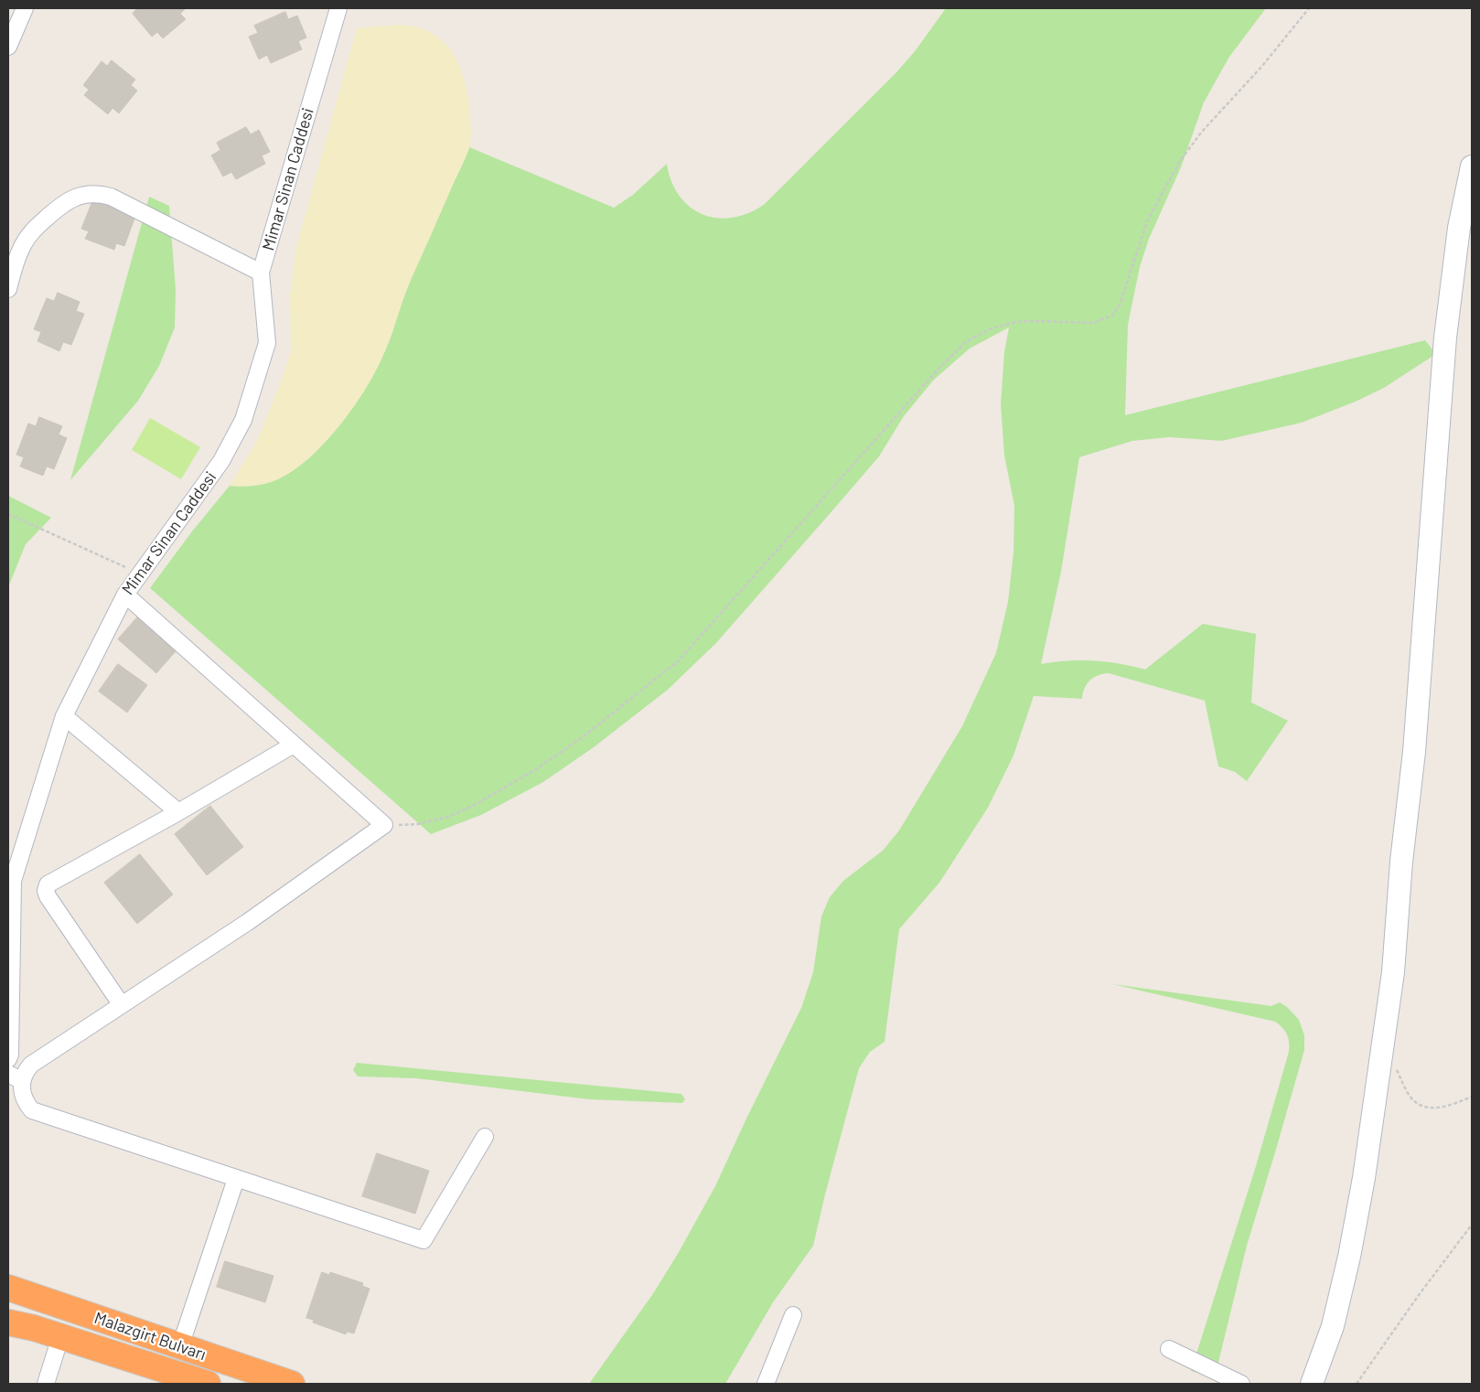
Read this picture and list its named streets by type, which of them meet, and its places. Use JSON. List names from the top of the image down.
{
  "streets": {
    "highway": ["Malazgirt Bulvarı"],
    "street": ["Mimar Sinan Caddesi"]
  }
}
